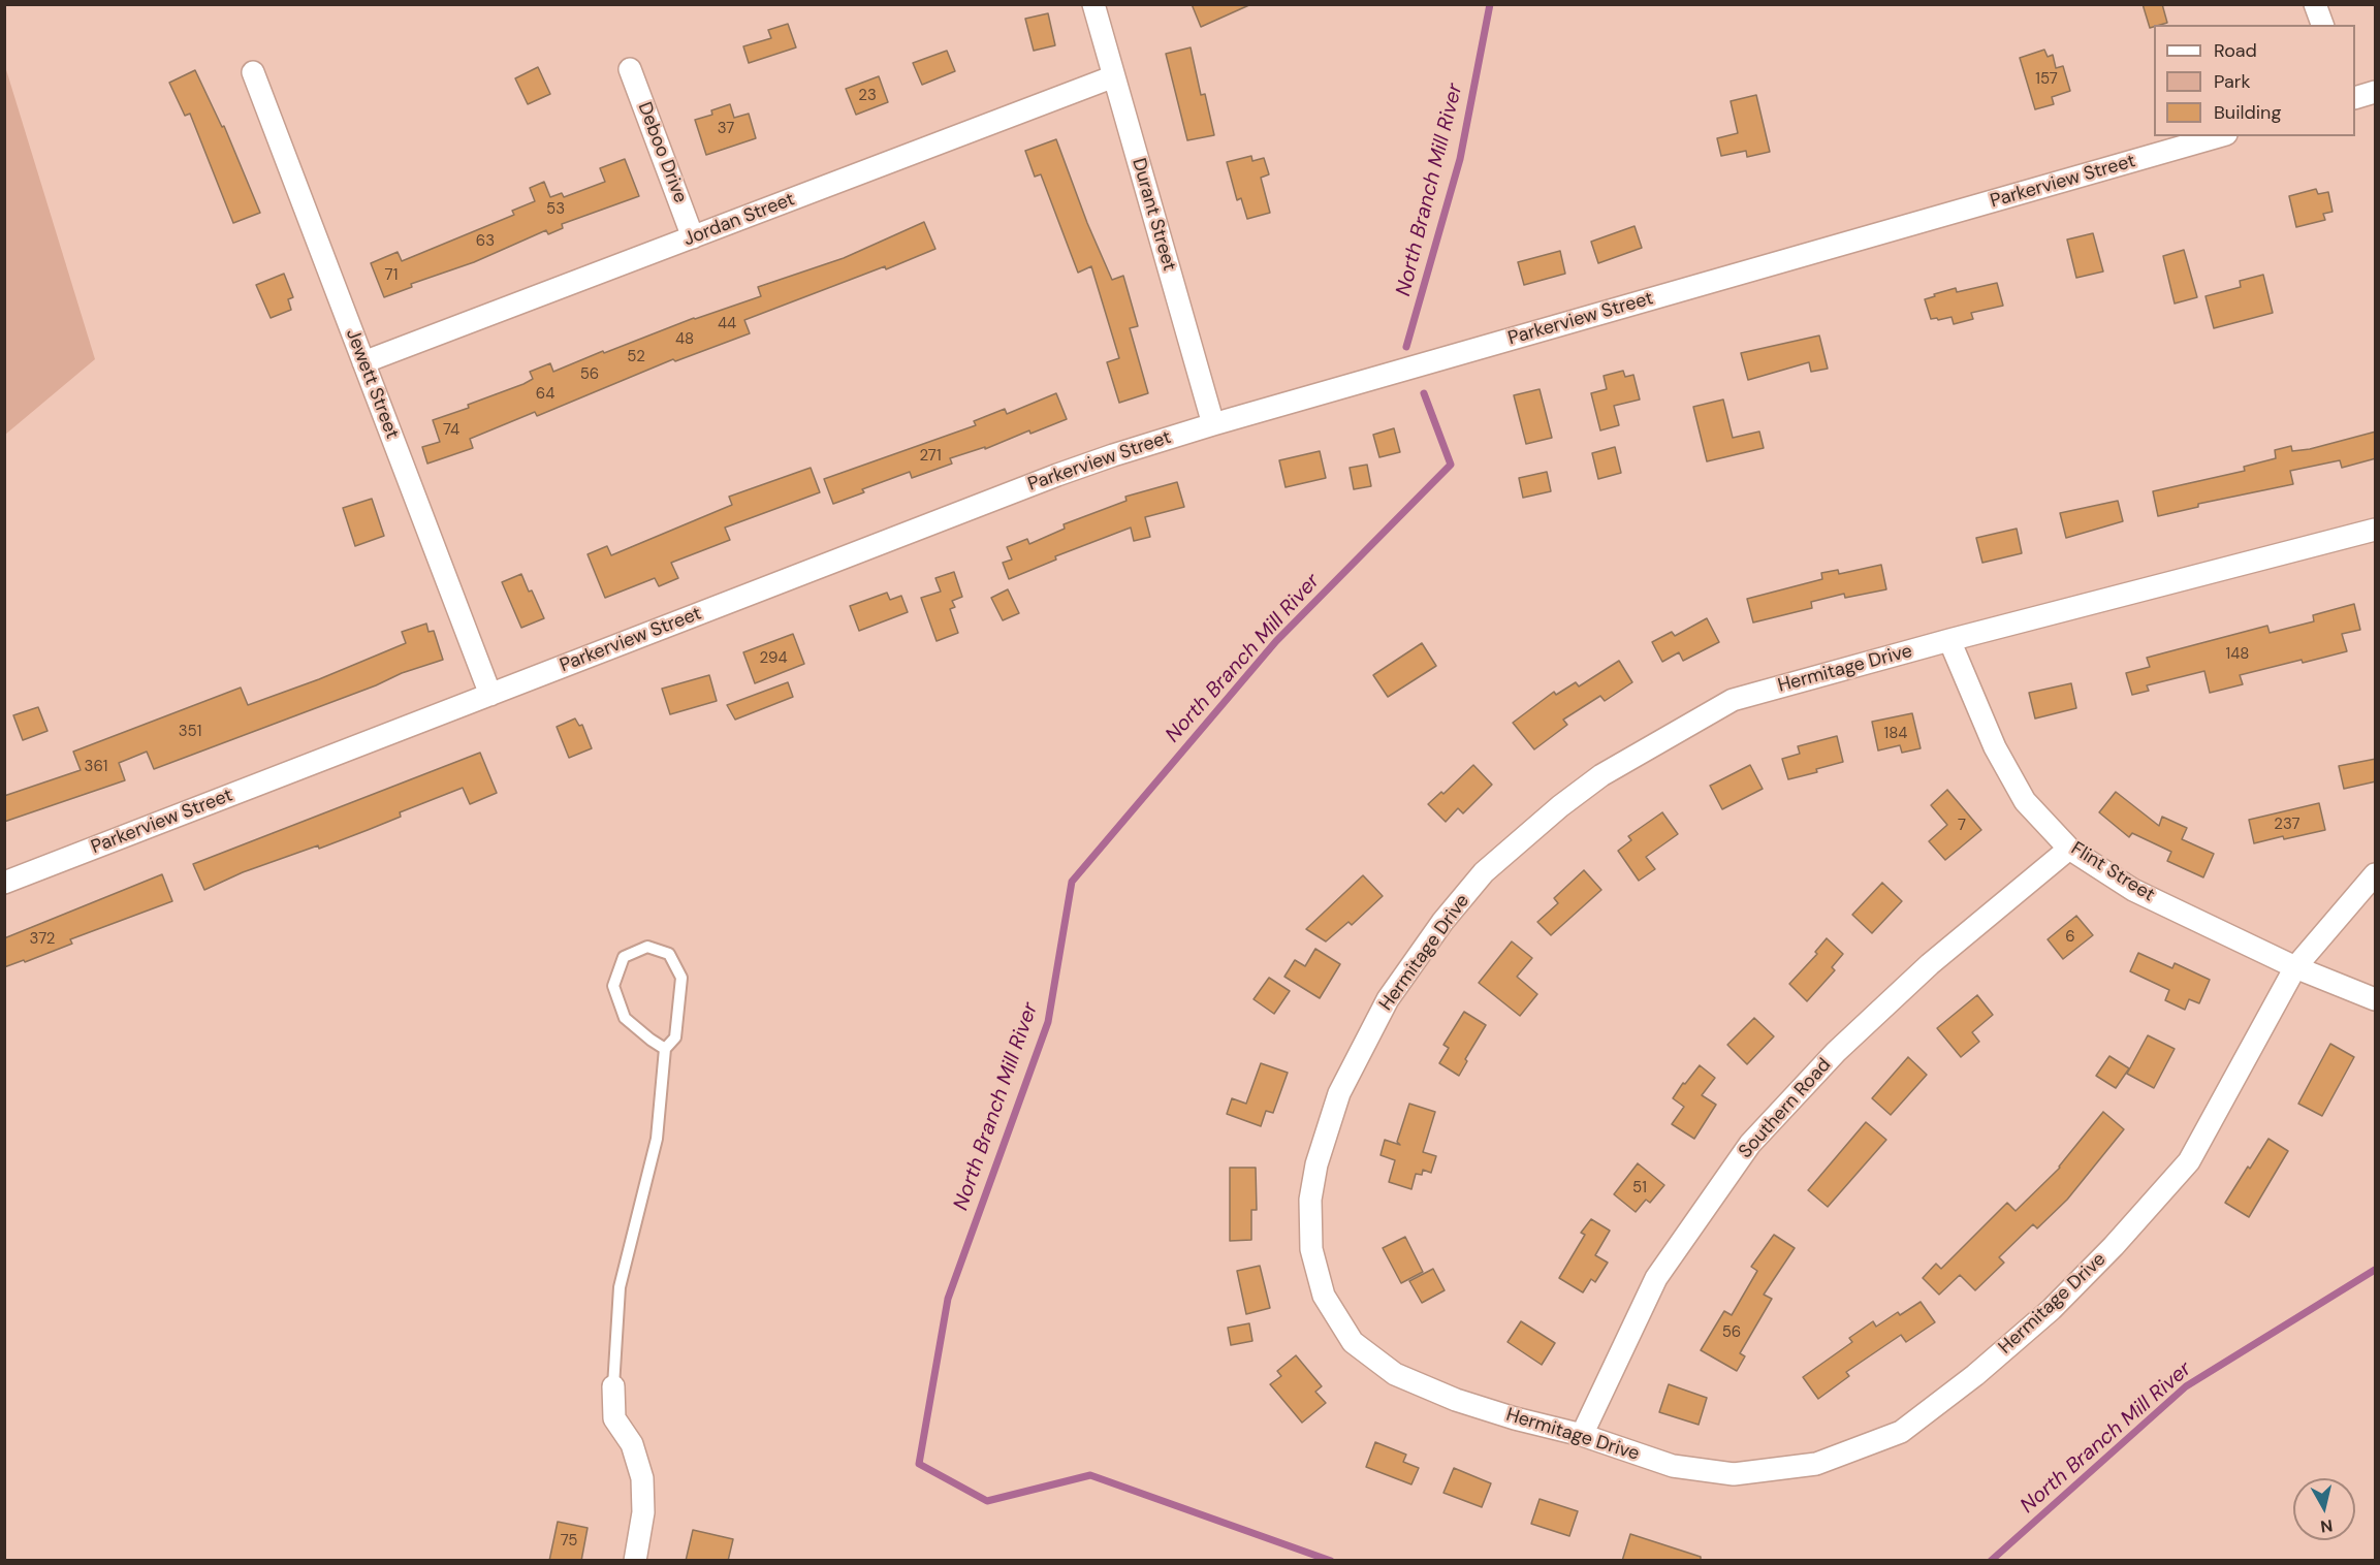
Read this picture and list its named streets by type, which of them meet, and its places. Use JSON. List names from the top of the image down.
{
  "streets": {
    "street": [
      "Deboo Drive",
      "Parkerview Street",
      "Durant Street",
      "Jordan Street",
      "Jewett Street",
      "Hermitage Drive",
      "Flint Street",
      "Southern Road"
    ]
  },
  "crossings": [
    ["Deboo Drive", "Jordan Street"],
    ["Parkerview Street", "Durant Street"],
    ["Parkerview Street", "Jewett Street"],
    ["Durant Street", "Jordan Street"],
    ["Jordan Street", "Jewett Street"],
    ["Hermitage Drive", "Flint Street"],
    ["Hermitage Drive", "Southern Road"],
    ["Flint Street", "Southern Road"]
  ],
  "water": ["North Branch Mill River"],
  "house_numbers": [
    "157",
    "23",
    "37",
    "53",
    "63",
    "71",
    "44",
    "48",
    "52",
    "56",
    "64",
    "74",
    "271",
    "148",
    "294",
    "351",
    "184",
    "361",
    "237",
    "7",
    "6",
    "372",
    "51",
    "56",
    "75"
  ],
  "legend": ["Road", "Park", "Building"],
  "north": "bottom"
}
